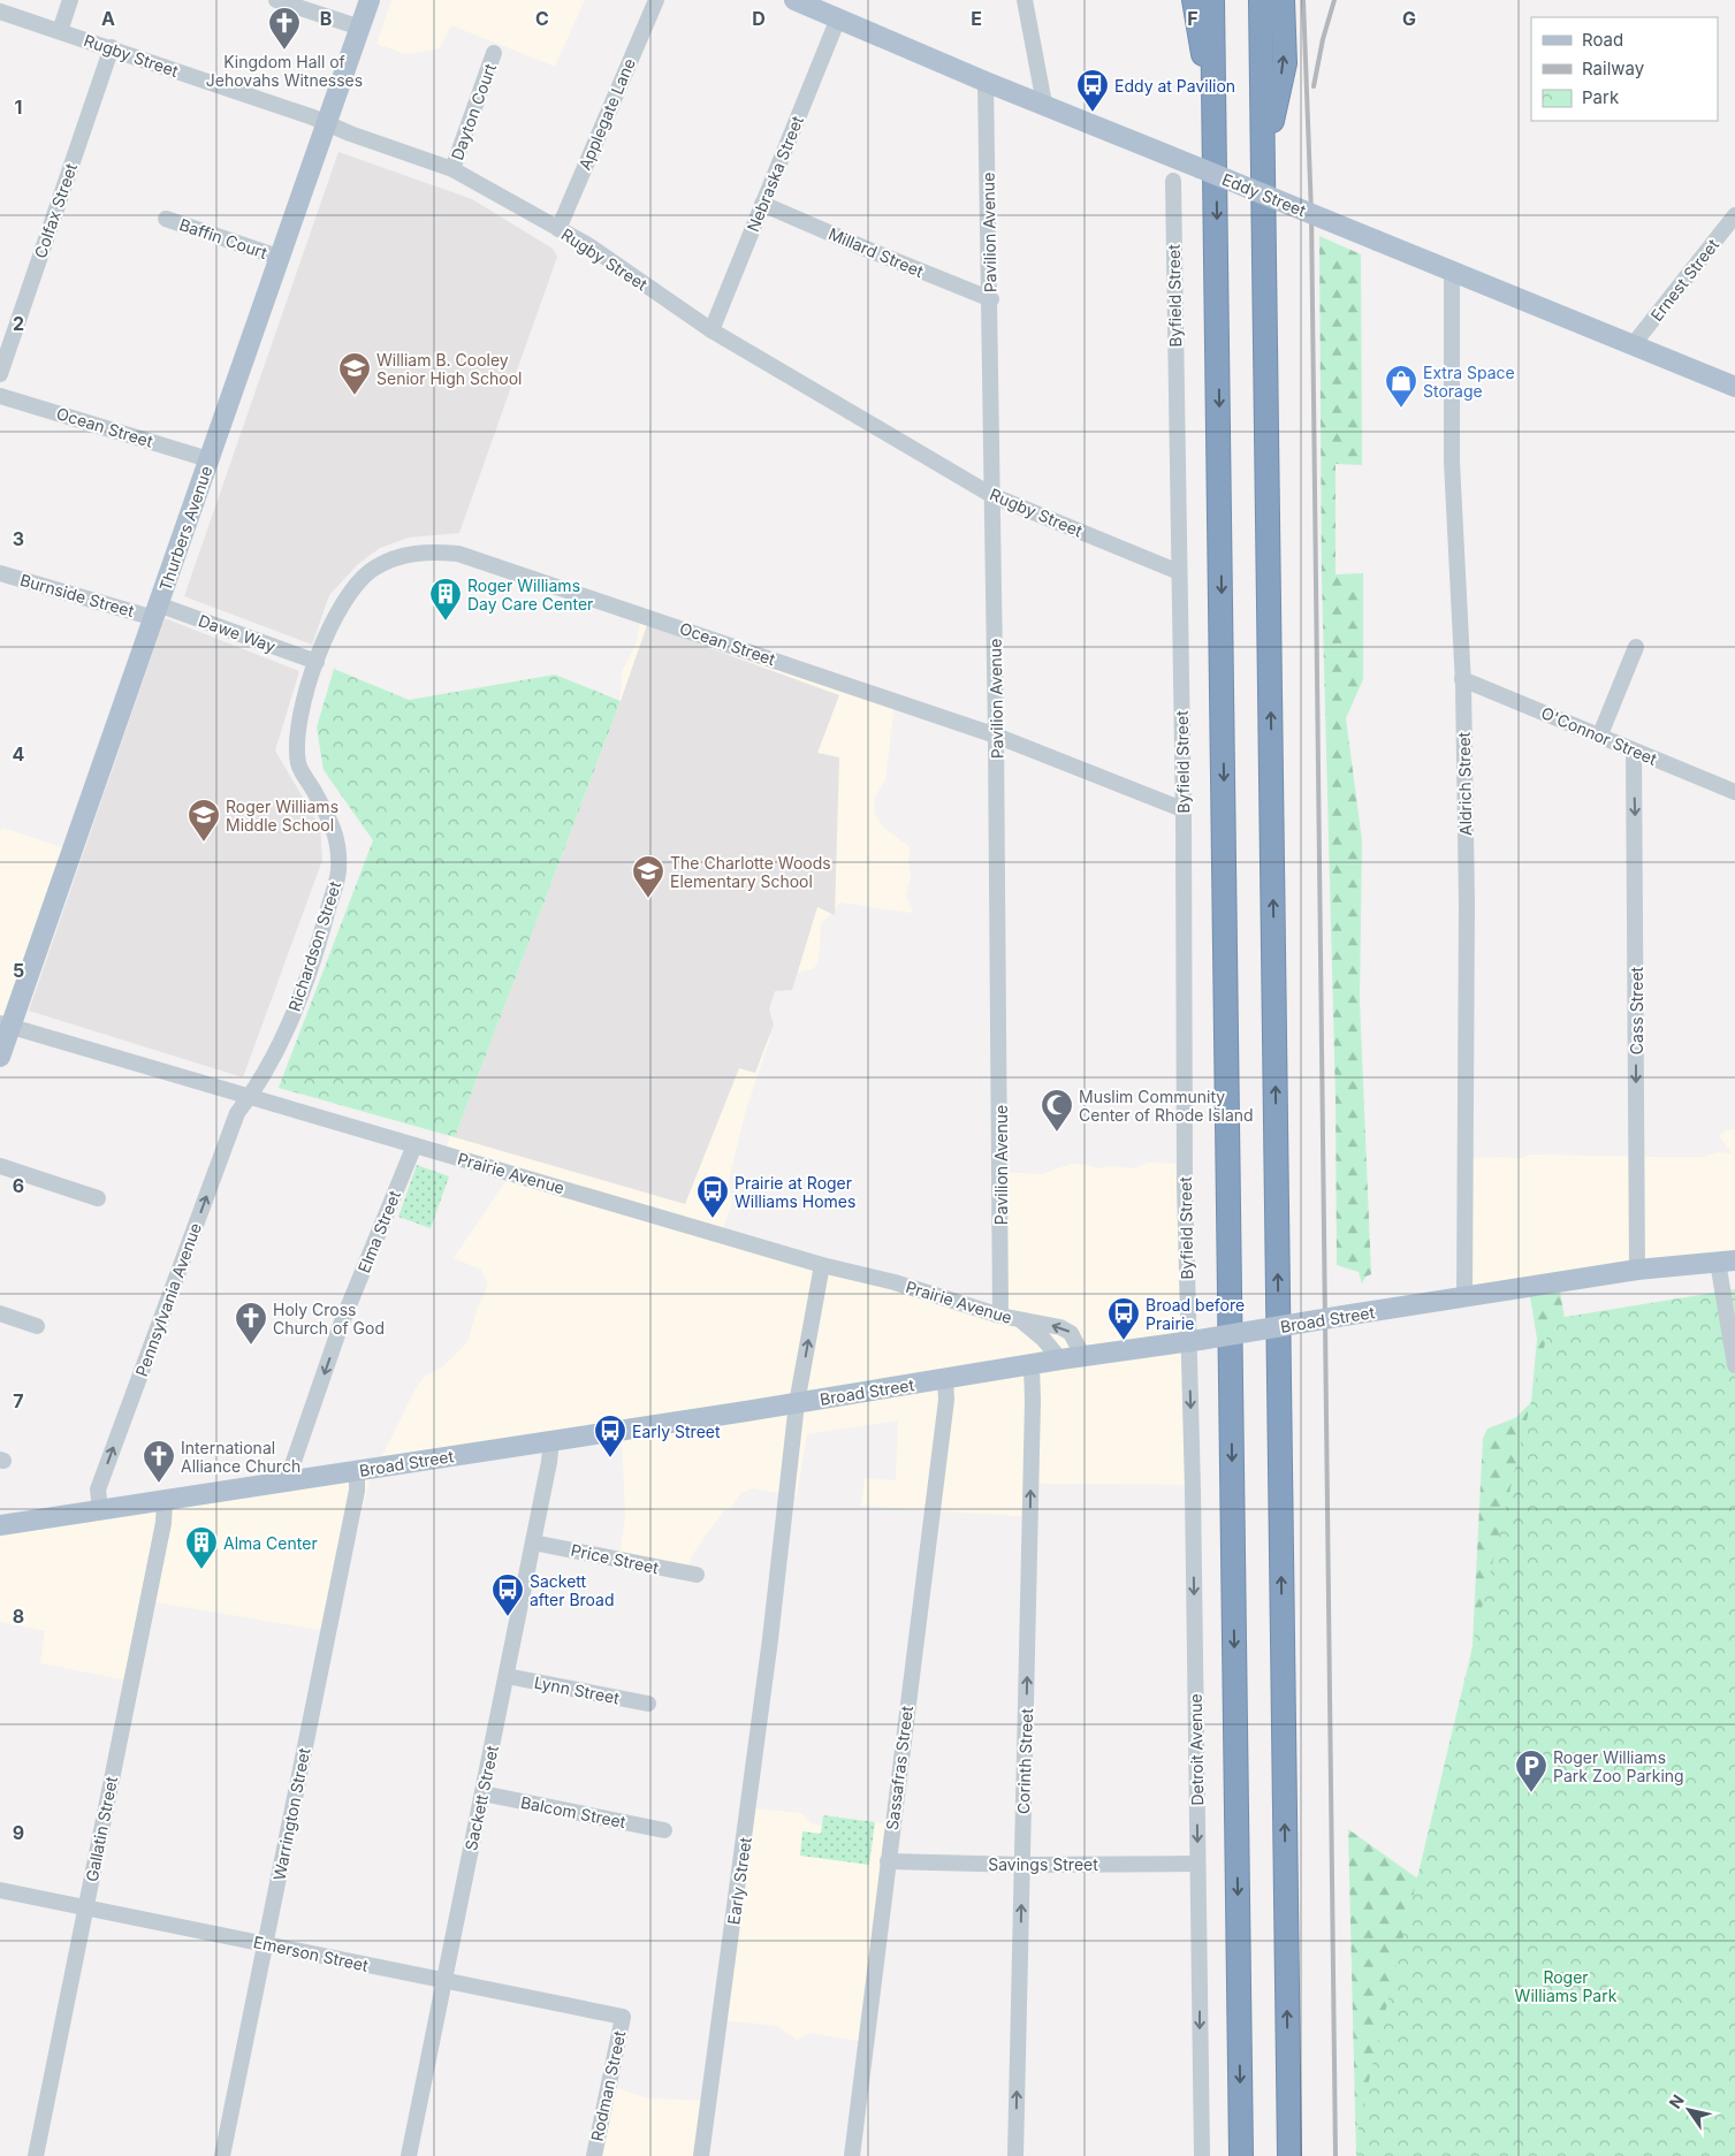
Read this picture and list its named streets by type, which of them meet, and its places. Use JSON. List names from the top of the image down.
{
  "streets": {
    "main road": ["Eddy Street", "Thurbers Avenue", "Broad Street"],
    "street": [
      "Rugby Street",
      "Dayton Court",
      "Applegate Lane",
      "Nebraska Street",
      "Colfax Street",
      "Pavilion Avenue",
      "Baffin Court",
      "Millard Street",
      "Ernest Street",
      "Byfield Street",
      "Ocean Street",
      "Burnside Street",
      "Dawe Way",
      "O'Connor Street",
      "Aldrich Street",
      "Richardson Street",
      "Cass Street",
      "Prairie Avenue",
      "Elma Street",
      "Pennsylvania Avenue",
      "Price Street",
      "Lynn Street",
      "Detroit Avenue",
      "Corinth Street",
      "Sassafras Street",
      "Sackett Street",
      "Balcom Street",
      "Warrington Street",
      "Gallatin Street",
      "Savings Street",
      "Early Street",
      "Emerson Street",
      "Rodman Street"
    ]
  },
  "crossings": [
    ["Rugby Street", "Dayton Court"],
    ["Rugby Street", "Applegate Lane"],
    ["Rugby Street", "Nebraska Street"],
    ["Rugby Street", "Colfax Street"],
    ["Rugby Street", "Pavilion Avenue"],
    ["Rugby Street", "Byfield Street"],
    ["Rugby Street", "Thurbers Avenue"],
    ["Nebraska Street", "Eddy Street"],
    ["Nebraska Street", "Millard Street"],
    ["Eddy Street", "Pavilion Avenue"],
    ["Eddy Street", "Ernest Street"],
    ["Eddy Street", "Aldrich Street"],
    ["Pavilion Avenue", "Millard Street"],
    ["Pavilion Avenue", "Ocean Street"],
    ["Pavilion Avenue", "Prairie Avenue"],
    ["Baffin Court", "Thurbers Avenue"],
    ["Byfield Street", "Ocean Street"],
    ["Byfield Street", "Broad Street"],
    ["Byfield Street", "Detroit Avenue"],
    ["Ocean Street", "Thurbers Avenue"],
    ["Ocean Street", "Dawe Way"],
    ["Ocean Street", "Richardson Street"],
    ["Thurbers Avenue", "Burnside Street"],
    ["Thurbers Avenue", "Dawe Way"],
    ["Thurbers Avenue", "Prairie Avenue"],
    ["Burnside Street", "Dawe Way"],
    ["Dawe Way", "Richardson Street"],
    ["O'Connor Street", "Aldrich Street"],
    ["O'Connor Street", "Cass Street"],
    ["Aldrich Street", "Broad Street"],
    ["Richardson Street", "Prairie Avenue"],
    ["Richardson Street", "Pennsylvania Avenue"],
    ["Cass Street", "Broad Street"],
    ["Prairie Avenue", "Elma Street"],
    ["Prairie Avenue", "Pennsylvania Avenue"],
    ["Prairie Avenue", "Broad Street"],
    ["Prairie Avenue", "Early Street"],
    ["Elma Street", "Broad Street"],
    ["Pennsylvania Avenue", "Broad Street"],
    ["Broad Street", "Detroit Avenue"],
    ["Broad Street", "Corinth Street"],
    ["Broad Street", "Sassafras Street"],
    ["Broad Street", "Sackett Street"],
    ["Broad Street", "Warrington Street"],
    ["Broad Street", "Gallatin Street"],
    ["Broad Street", "Early Street"],
    ["Price Street", "Sackett Street"],
    ["Lynn Street", "Sackett Street"],
    ["Detroit Avenue", "Savings Street"],
    ["Corinth Street", "Savings Street"],
    ["Sassafras Street", "Savings Street"],
    ["Sackett Street", "Balcom Street"],
    ["Sackett Street", "Emerson Street"],
    ["Warrington Street", "Emerson Street"],
    ["Gallatin Street", "Emerson Street"],
    ["Emerson Street", "Rodman Street"]
  ],
  "one_way": [
    "Cass Street",
    "Elma Street",
    "Pennsylvania Avenue",
    "Detroit Avenue",
    "Corinth Street"
  ],
  "parks": ["Roger Williams Park"],
  "places": {
    "church": ["Kingdom Hall of Jehovahs Witnesses", "Holy Cross Church of God", "International Alliance Church"],
    "bus stop": [
      "Eddy at Pavilion",
      "Prairie at Roger Williams Homes",
      "Broad before Prairie",
      "Early Street",
      "Sackett after Broad"
    ],
    "school or university": ["William B. Cooley Senior High School", "Roger Williams Middle School", "The Charlotte Woods Elementary School"],
    "shop": ["Extra Space Storage"],
    "building": ["Roger Williams Day Care Center", "Alma Center"],
    "mosque": ["Muslim Community Center of Rhode Island"],
    "parking": ["Roger Williams Park Zoo Parking"]
  },
  "legend": ["Road", "Railway", "Park"],
  "north": "top left",
  "grid": {
    "columns": [
      "A",
      "B",
      "C",
      "D",
      "E",
      "F",
      "G"
    ],
    "rows": [
      "1",
      "2",
      "3",
      "4",
      "5",
      "6",
      "7",
      "8",
      "9"
    ]
  }
}
